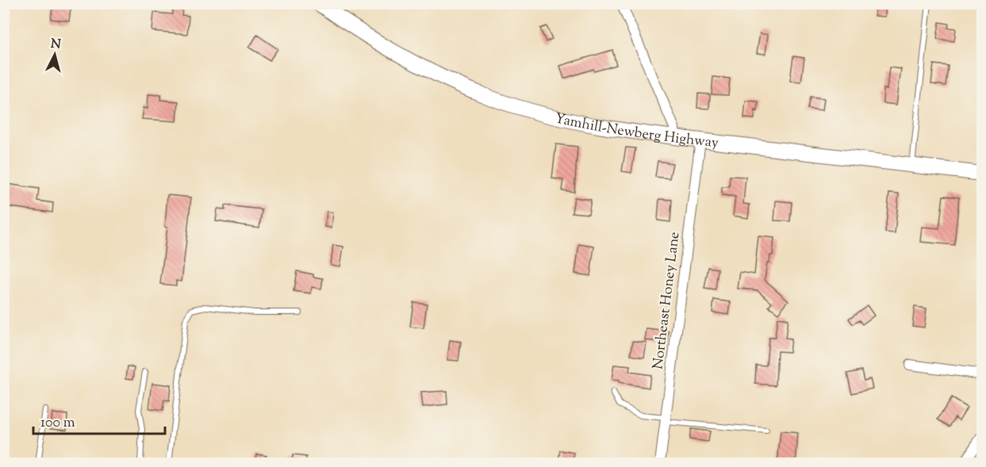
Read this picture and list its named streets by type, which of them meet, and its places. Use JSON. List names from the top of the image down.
{
  "streets": {
    "main road": ["Yamhill-Newberg Highway"],
    "street": ["Northeast Honey Lane"]
  },
  "crossings": [
    ["Yamhill-Newberg Highway", "Northeast Honey Lane"]
  ],
  "scale_bar": "100 m",
  "north": "top"
}
